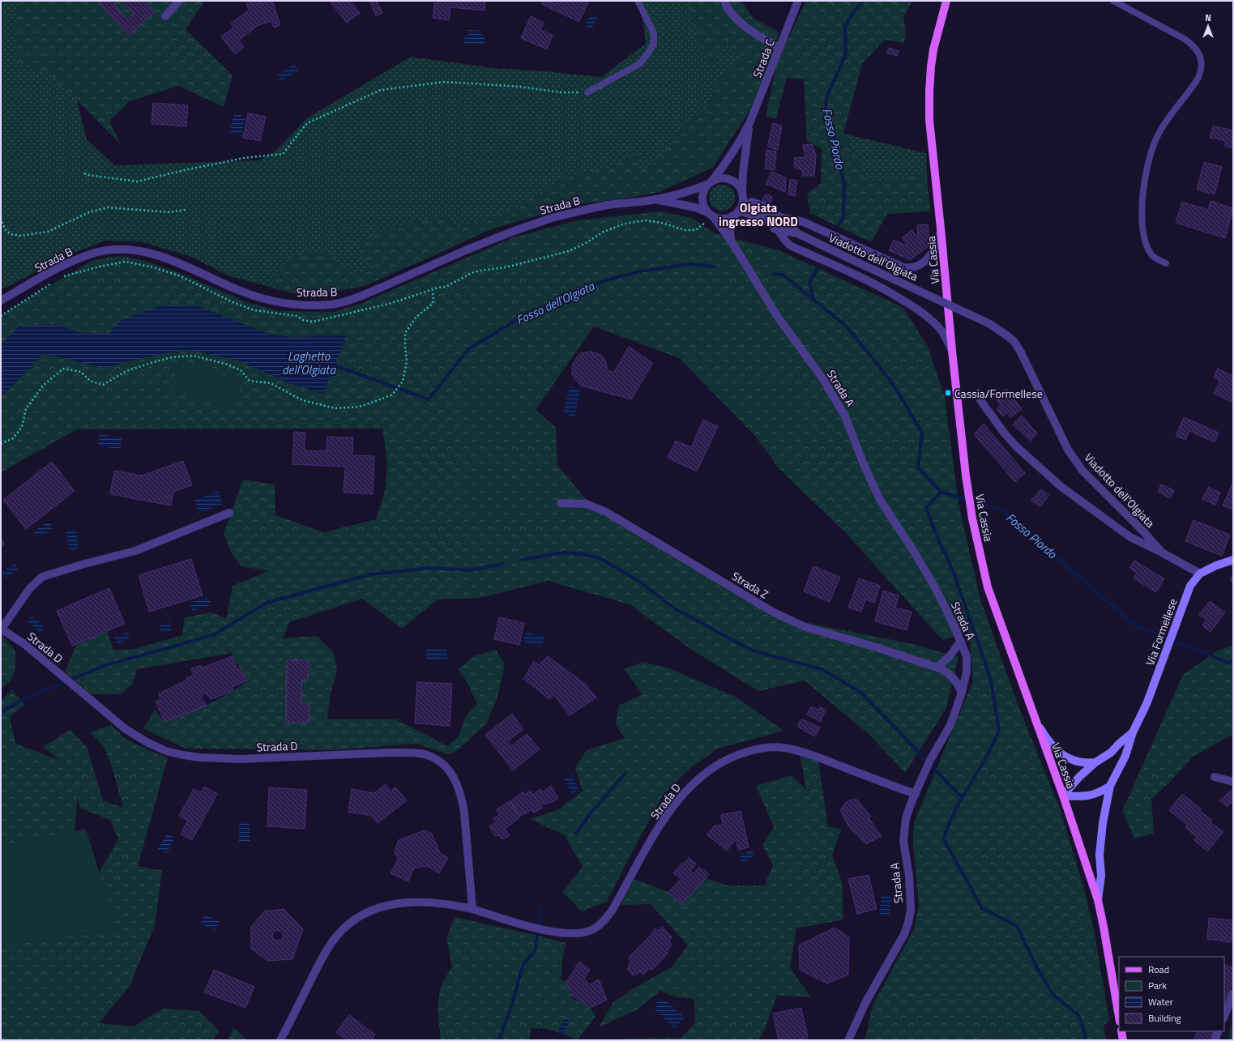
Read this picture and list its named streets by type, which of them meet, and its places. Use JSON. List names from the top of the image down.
{
  "streets": {
    "main road": ["Via Cassia"],
    "street": [
      "Strada C",
      "Strada B",
      "Viadotto dell'Olgiata",
      "Strada A",
      "Strada Z",
      "Via Formellese",
      "Strada D"
    ]
  },
  "crossings": [
    ["Strada C", "Strada B"],
    ["Strada C", "Strada A"],
    ["Strada B", "Strada A"],
    ["Viadotto dell'Olgiata", "Via Formellese"],
    ["Via Cassia", "Via Formellese"],
    ["Strada A", "Strada Z"],
    ["Strada A", "Strada D"]
  ],
  "districts": ["Olgiata ingresso NORD"],
  "water": ["Fosso Piordo", "Fosso dell’Olgiata", "Laghetto dell'Olgiata"],
  "places": {
    "transit": ["Cassia/Formellese"]
  },
  "legend": [
    "Road",
    "Park",
    "Water",
    "Building"
  ],
  "north": "top"
}
